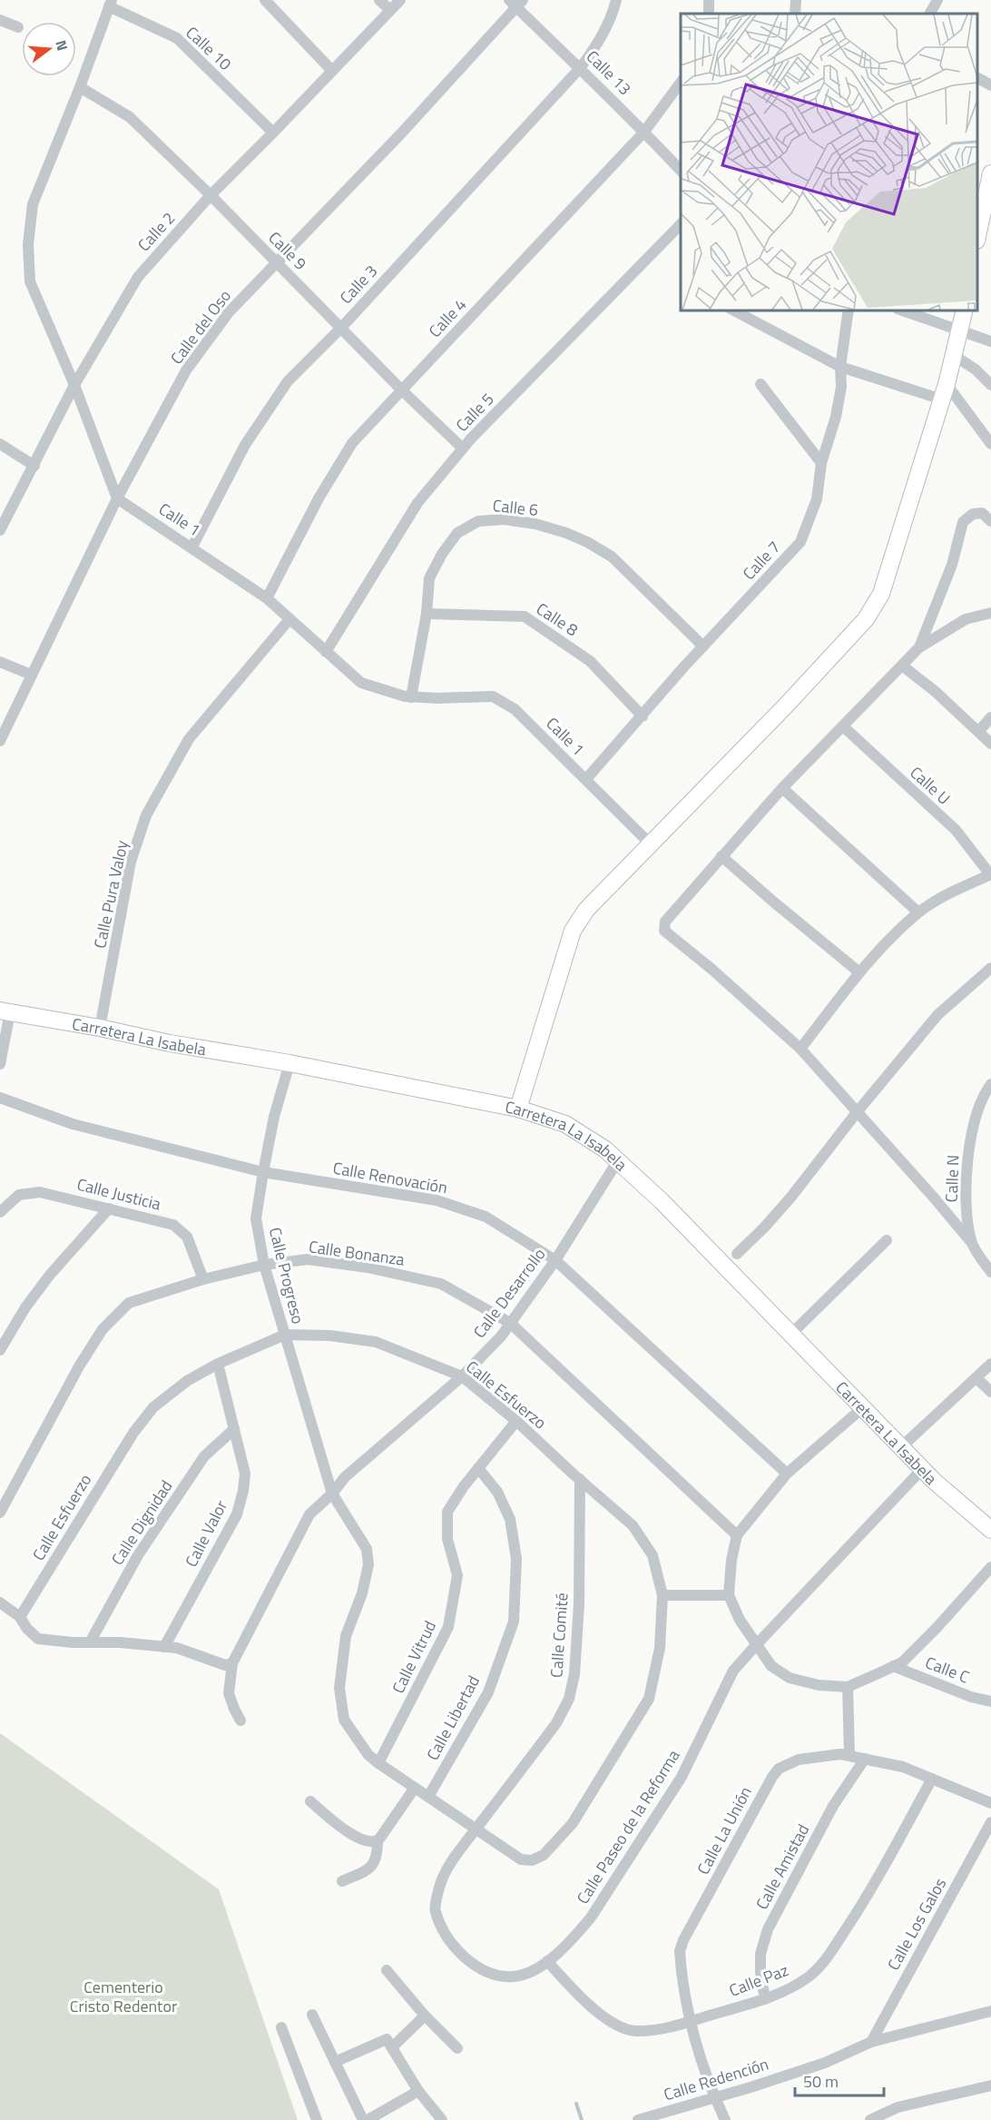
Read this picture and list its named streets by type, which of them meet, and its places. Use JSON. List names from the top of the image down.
{
  "streets": {
    "main road": ["Carretera La Isabela"],
    "street": [
      "Calle 10",
      "Calle 13",
      "Calle 2",
      "Calle 9",
      "Calle 3",
      "Calle 4",
      "Calle del Oso",
      "Calle 5",
      "Calle 6",
      "Calle 1",
      "Calle 7",
      "Calle 8",
      "Calle U",
      "Calle Pura Valoy",
      "Calle Renovación",
      "Calle N",
      "Calle Justicia",
      "Calle Bonanza",
      "Calle Progreso",
      "Calle Desarrollo",
      "Calle Esfuerzo",
      "Calle Dignidad",
      "Calle Valor",
      "Calle Comité",
      "Calle Vitrud",
      "Calle C",
      "Calle Libertad",
      "Calle Paseo de la Reforma",
      "Calle La Unión",
      "Calle Amistad",
      "Calle Los Galos",
      "Calle Paz",
      "Calle Redención"
    ]
  },
  "crossings": [
    ["Calle 10", "Calle 2"],
    ["Calle 13", "Calle 3"],
    ["Calle 13", "Calle 4"],
    ["Calle 13", "Calle del Oso"],
    ["Calle 2", "Calle 9"],
    ["Calle 9", "Calle 3"],
    ["Calle 9", "Calle 4"],
    ["Calle 9", "Calle del Oso"],
    ["Calle 9", "Calle 5"],
    ["Calle 3", "Calle 1"],
    ["Calle 4", "Calle 1"],
    ["Calle del Oso", "Calle 1"],
    ["Calle 5", "Calle 1"],
    ["Calle 6", "Calle 1"],
    ["Calle 6", "Calle 7"],
    ["Calle 6", "Calle 8"],
    ["Calle 1", "Calle 7"],
    ["Calle 1", "Calle Pura Valoy"],
    ["Calle 7", "Calle 8"],
    ["Calle Pura Valoy", "Carretera La Isabela"],
    ["Carretera La Isabela", "Calle Progreso"],
    ["Carretera La Isabela", "Calle Desarrollo"],
    ["Carretera La Isabela", "Calle Paseo de la Reforma"],
    ["Calle Renovación", "Calle Progreso"],
    ["Calle Renovación", "Calle Desarrollo"],
    ["Calle Justicia", "Calle Bonanza"],
    ["Calle Bonanza", "Calle Progreso"],
    ["Calle Bonanza", "Calle Desarrollo"],
    ["Calle Progreso", "Calle Desarrollo"],
    ["Calle Progreso", "Calle Esfuerzo"],
    ["Calle Progreso", "Calle Comité"],
    ["Calle Progreso", "Calle Vitrud"],
    ["Calle Progreso", "Calle Libertad"],
    ["Calle Progreso", "Calle Paseo de la Reforma"],
    ["Calle Desarrollo", "Calle Esfuerzo"],
    ["Calle Esfuerzo", "Calle Valor"],
    ["Calle Esfuerzo", "Calle Comité"],
    ["Calle Esfuerzo", "Calle Vitrud"],
    ["Calle Dignidad", "Calle Valor"],
    ["Calle Comité", "Calle Paseo de la Reforma"],
    ["Calle Vitrud", "Calle Libertad"],
    ["Calle Paseo de la Reforma", "Calle Paz"],
    ["Calle La Unión", "Calle Amistad"],
    ["Calle La Unión", "Calle Paz"],
    ["Calle La Unión", "Calle Redención"],
    ["Calle Amistad", "Calle Paz"],
    ["Calle Los Galos", "Calle Redención"]
  ],
  "parks": ["Cementerio Cristo Redentor"],
  "scale_bar": "50 m",
  "north": "right"
}
